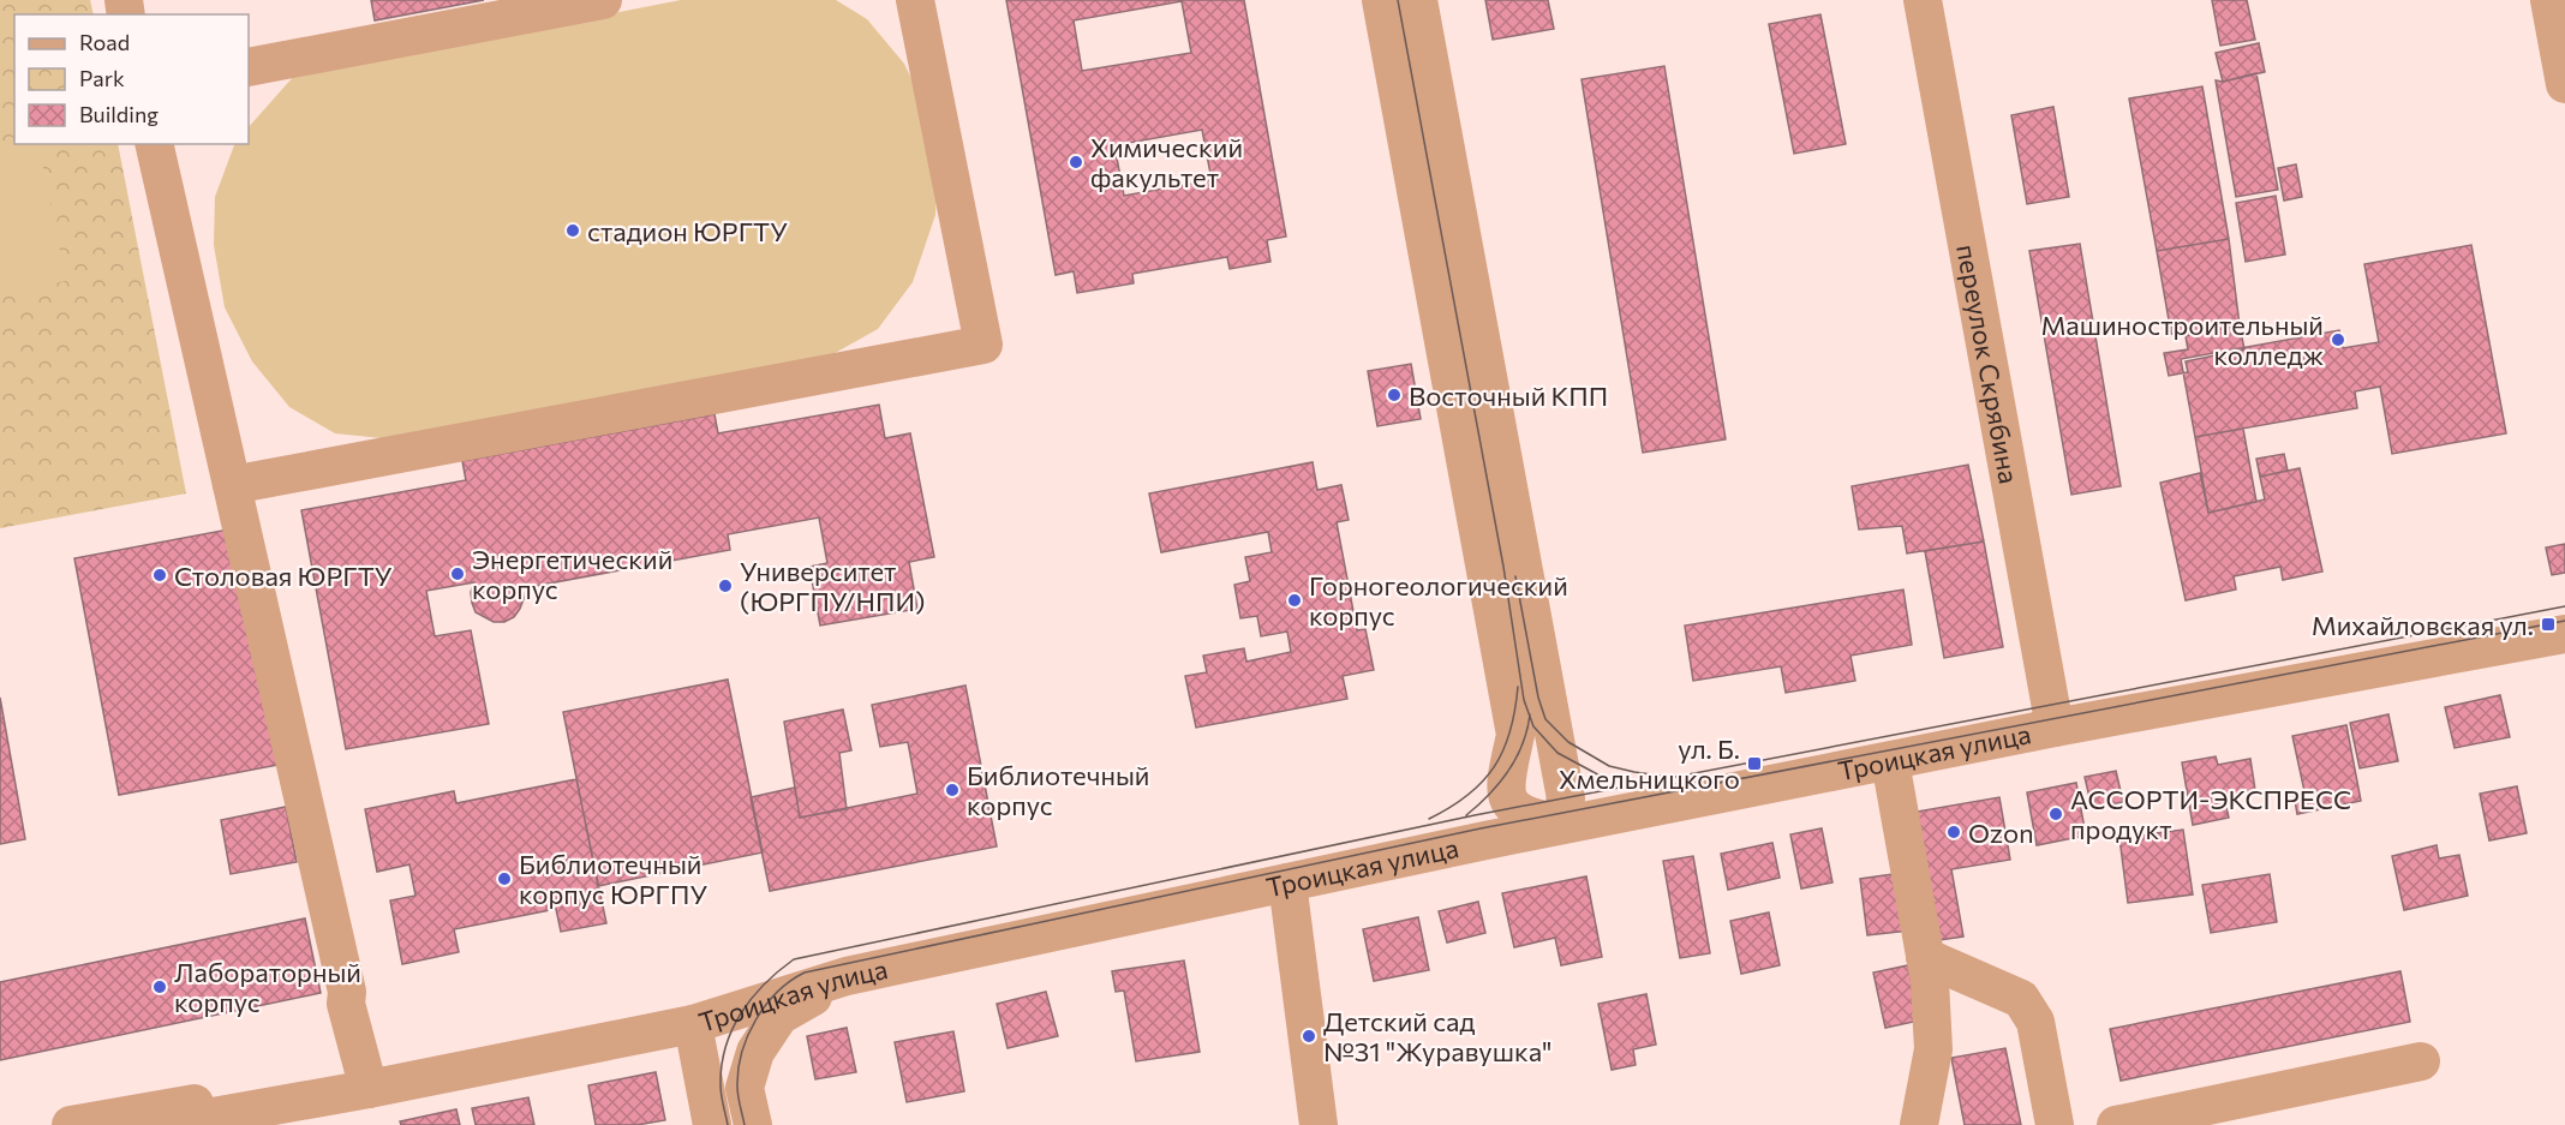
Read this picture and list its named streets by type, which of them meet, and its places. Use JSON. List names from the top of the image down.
{
  "streets": {
    "street": ["переулок Скрябина", "Троицкая улица"]
  },
  "crossings": [
    ["переулок Скрябина", "Троицкая улица"]
  ],
  "places": {
    "other": [
      "Химический факультет",
      "стадион ЮРГТУ",
      "Машиностроительный колледж",
      "Восточный КПП",
      "Энергетический корпус",
      "Столовая ЮРГТУ",
      "Университет (ЮРГПУ/НПИ)",
      "Горногеологический корпус",
      "Библиотечный корпус",
      "АССОРТИ-ЭКСПРЕСС продукт",
      "Ozon",
      "Библиотечный корпус ЮРГПУ",
      "Лабораторный корпус",
      "Детский сад №31 \"Журавушка\""
    ],
    "transit": ["Михайловская ул.", "ул. Б. Хмельницкого"]
  },
  "legend": ["Road", "Park", "Building"]
}
